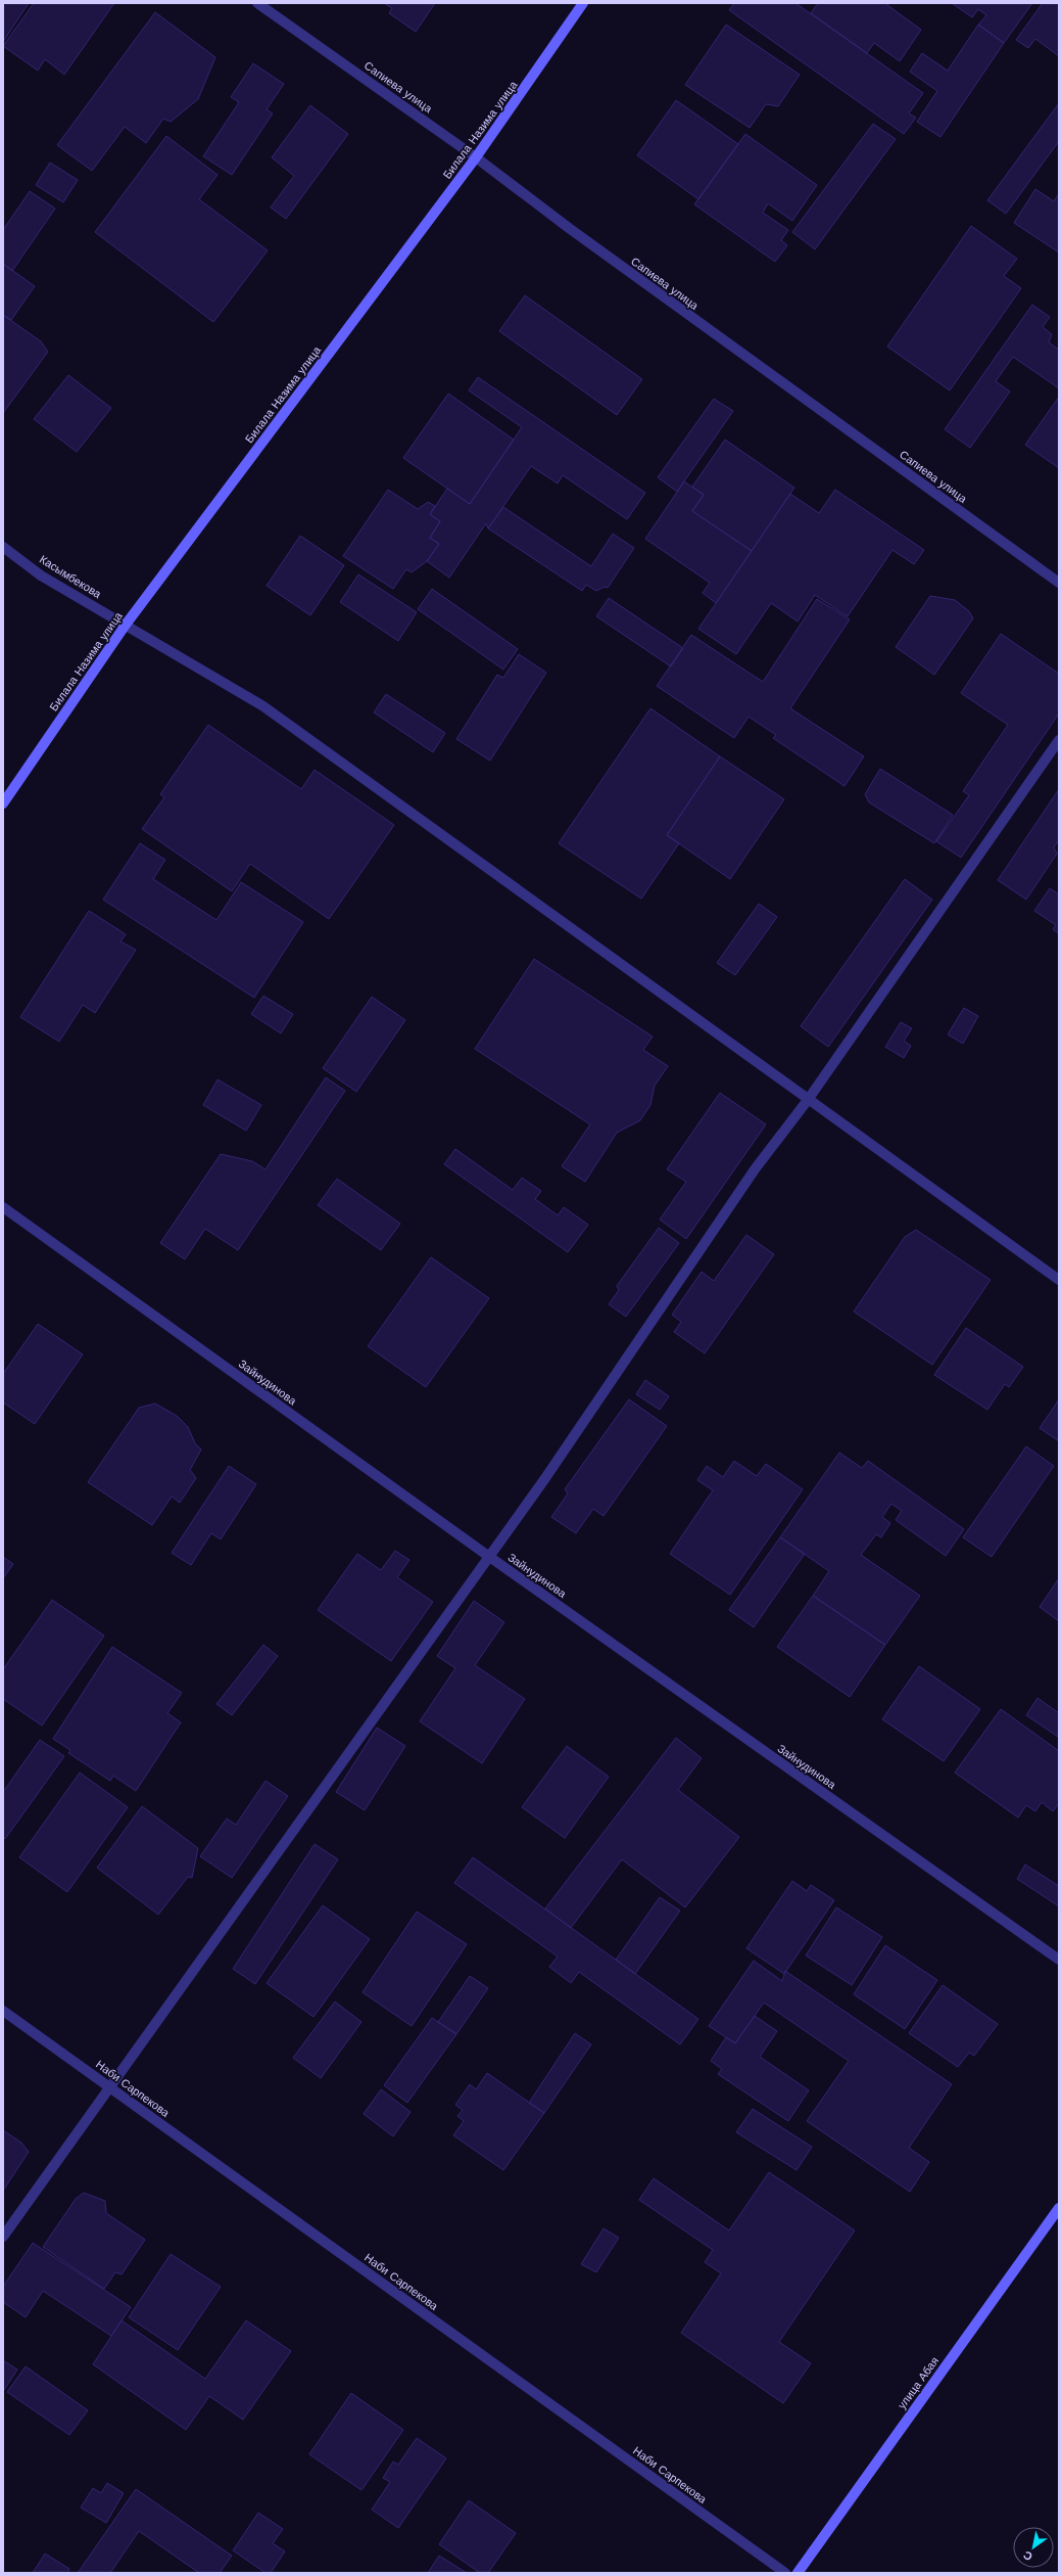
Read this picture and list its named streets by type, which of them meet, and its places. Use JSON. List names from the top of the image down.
{
  "streets": {
    "street": [
      "Сапиева улица",
      "Билала Назима улица",
      "Касымбекова",
      "Зайнудинова",
      "Наби Сарпекова",
      "улица Абая"
    ]
  },
  "crossings": [
    ["Сапиева улица", "Билала Назима улица"],
    ["Билала Назима улица", "Касымбекова"]
  ],
  "north": "bottom left"
}
